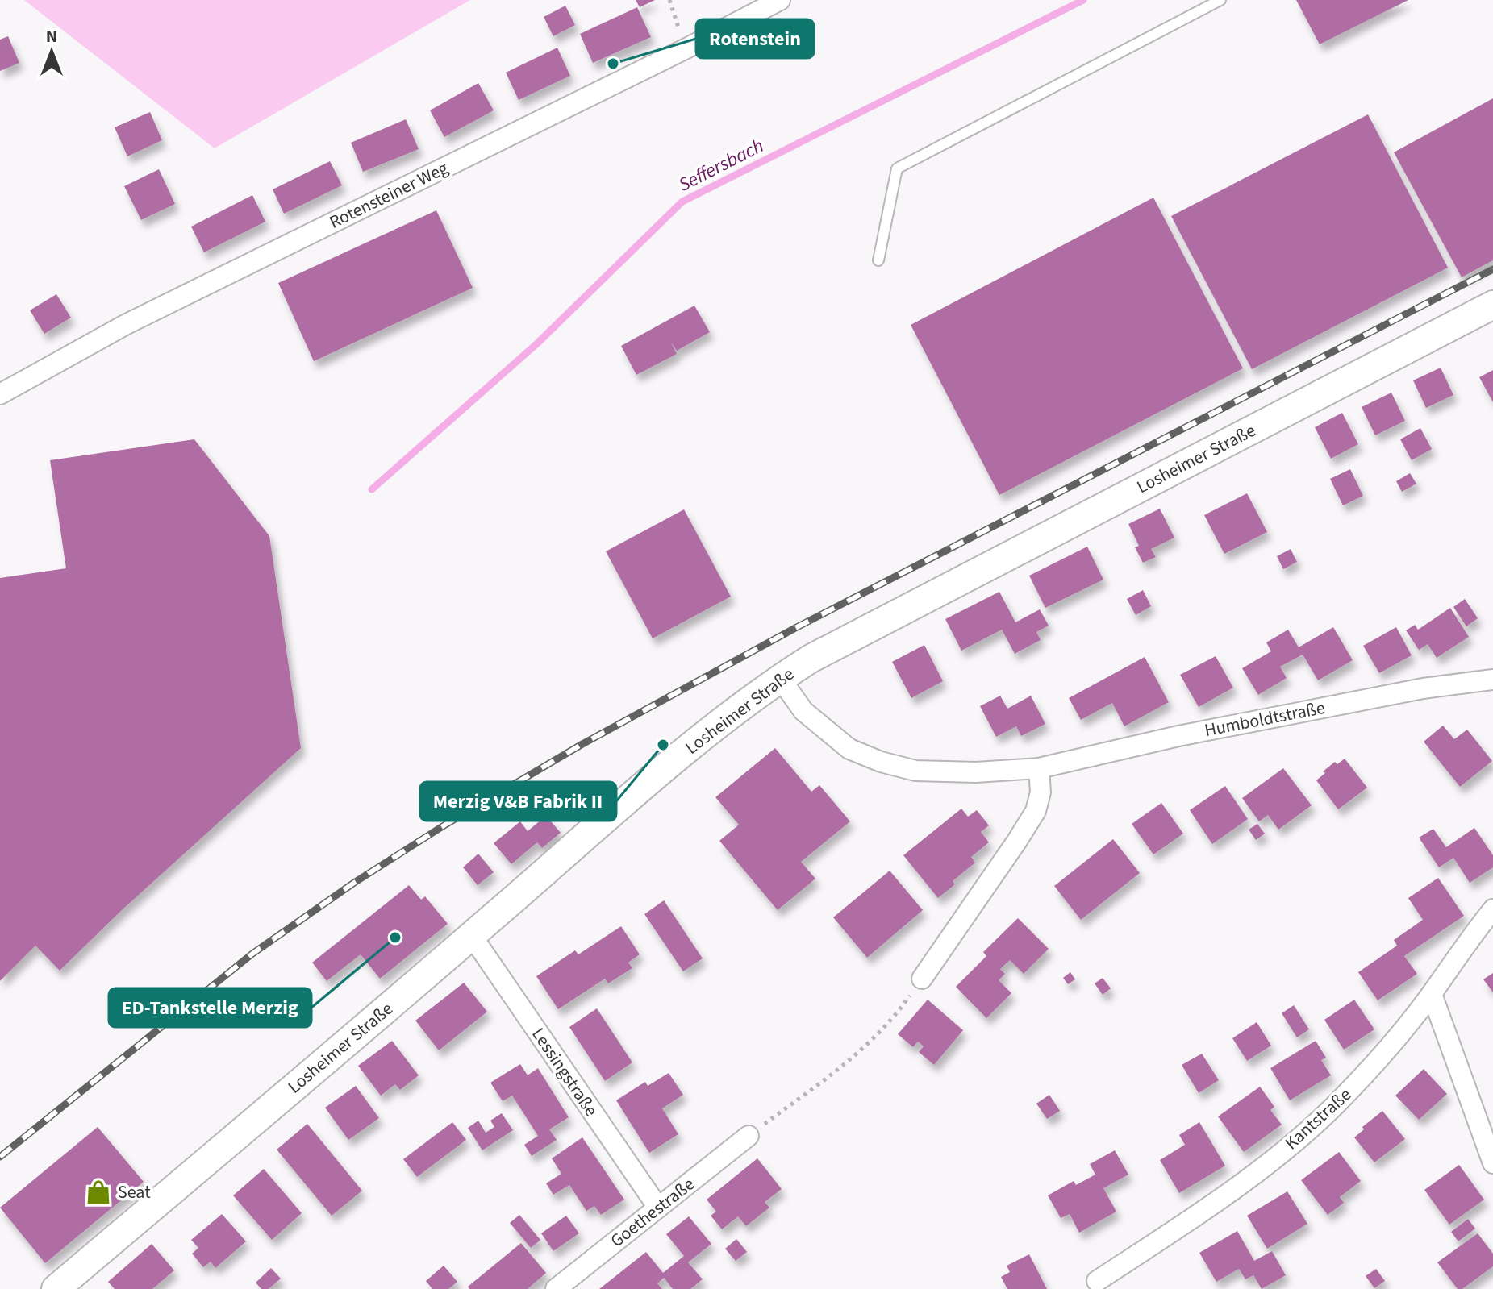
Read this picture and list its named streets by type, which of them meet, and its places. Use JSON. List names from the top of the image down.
{
  "streets": {
    "main road": ["Losheimer Straße"],
    "street": [
      "Rotensteiner Weg",
      "Humboldtstraße",
      "Lessingstraße",
      "Kantstraße",
      "Goethestraße"
    ]
  },
  "crossings": [
    ["Losheimer Straße", "Humboldtstraße"],
    ["Losheimer Straße", "Lessingstraße"],
    ["Lessingstraße", "Goethestraße"]
  ],
  "water": ["Seffersbach"],
  "places": {
    "other": ["Rotenstein", "Merzig V&B Fabrik II", "ED-Tankstelle Merzig"],
    "shop": ["Seat"]
  },
  "north": "top"
}
